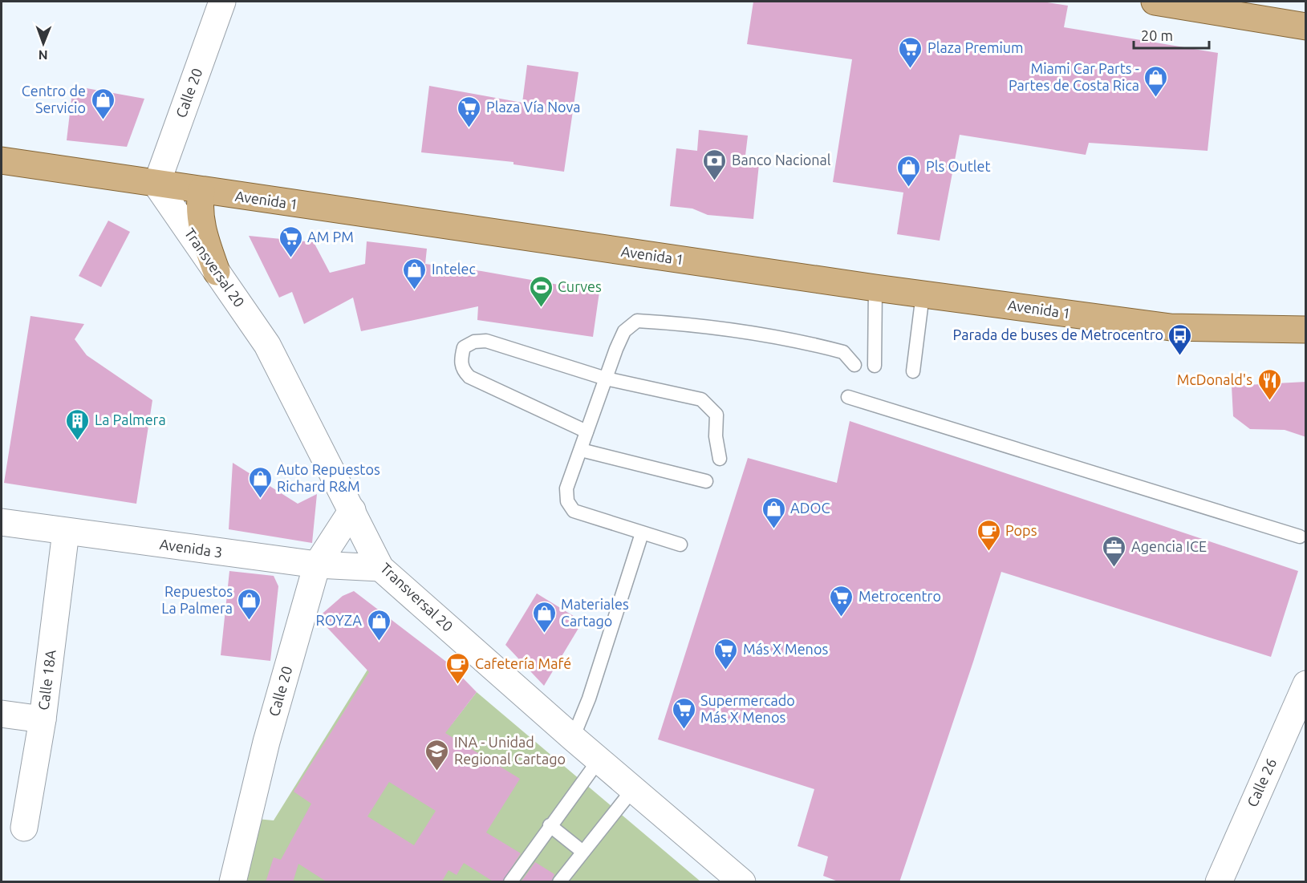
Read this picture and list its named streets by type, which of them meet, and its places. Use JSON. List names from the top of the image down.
{
  "streets": {
    "main road": ["Avenida 1"],
    "street": [
      "Calle 20",
      "Transversal 20",
      "Avenida 3",
      "Calle 18A",
      "Calle 26"
    ]
  },
  "crossings": [
    ["Calle 20", "Avenida 1"],
    ["Calle 20", "Transversal 20"],
    ["Calle 20", "Avenida 3"],
    ["Avenida 1", "Transversal 20"],
    ["Transversal 20", "Avenida 3"],
    ["Avenida 3", "Calle 18A"]
  ],
  "places": {
    "supermarket": [
      "Plaza Premium",
      "Plaza Vía Nova",
      "AM PM",
      "Metrocentro",
      "Más X Menos",
      "Supermercado Más X Menos"
    ],
    "shop": [
      "Miami Car Parts - Partes de Costa Rica",
      "Centro de Servicio",
      "Pls Outlet",
      "Intelec",
      "Auto Repuestos Richard R&M",
      "ADOC",
      "Repuestos La Palmera",
      "Materiales Cartago",
      "ROYZA"
    ],
    "bank": ["Banco Nacional"],
    "sports": ["Curves"],
    "bus stop": ["Parada de buses de Metrocentro"],
    "restaurant": ["McDonald's"],
    "building": ["La Palmera"],
    "cafe": ["Pops", "Cafetería Mafé"],
    "office": ["Agencia ICE"],
    "school or university": ["INA - Unidad Regional Cartago"]
  },
  "scale_bar": "20 m",
  "north": "bottom"
}
